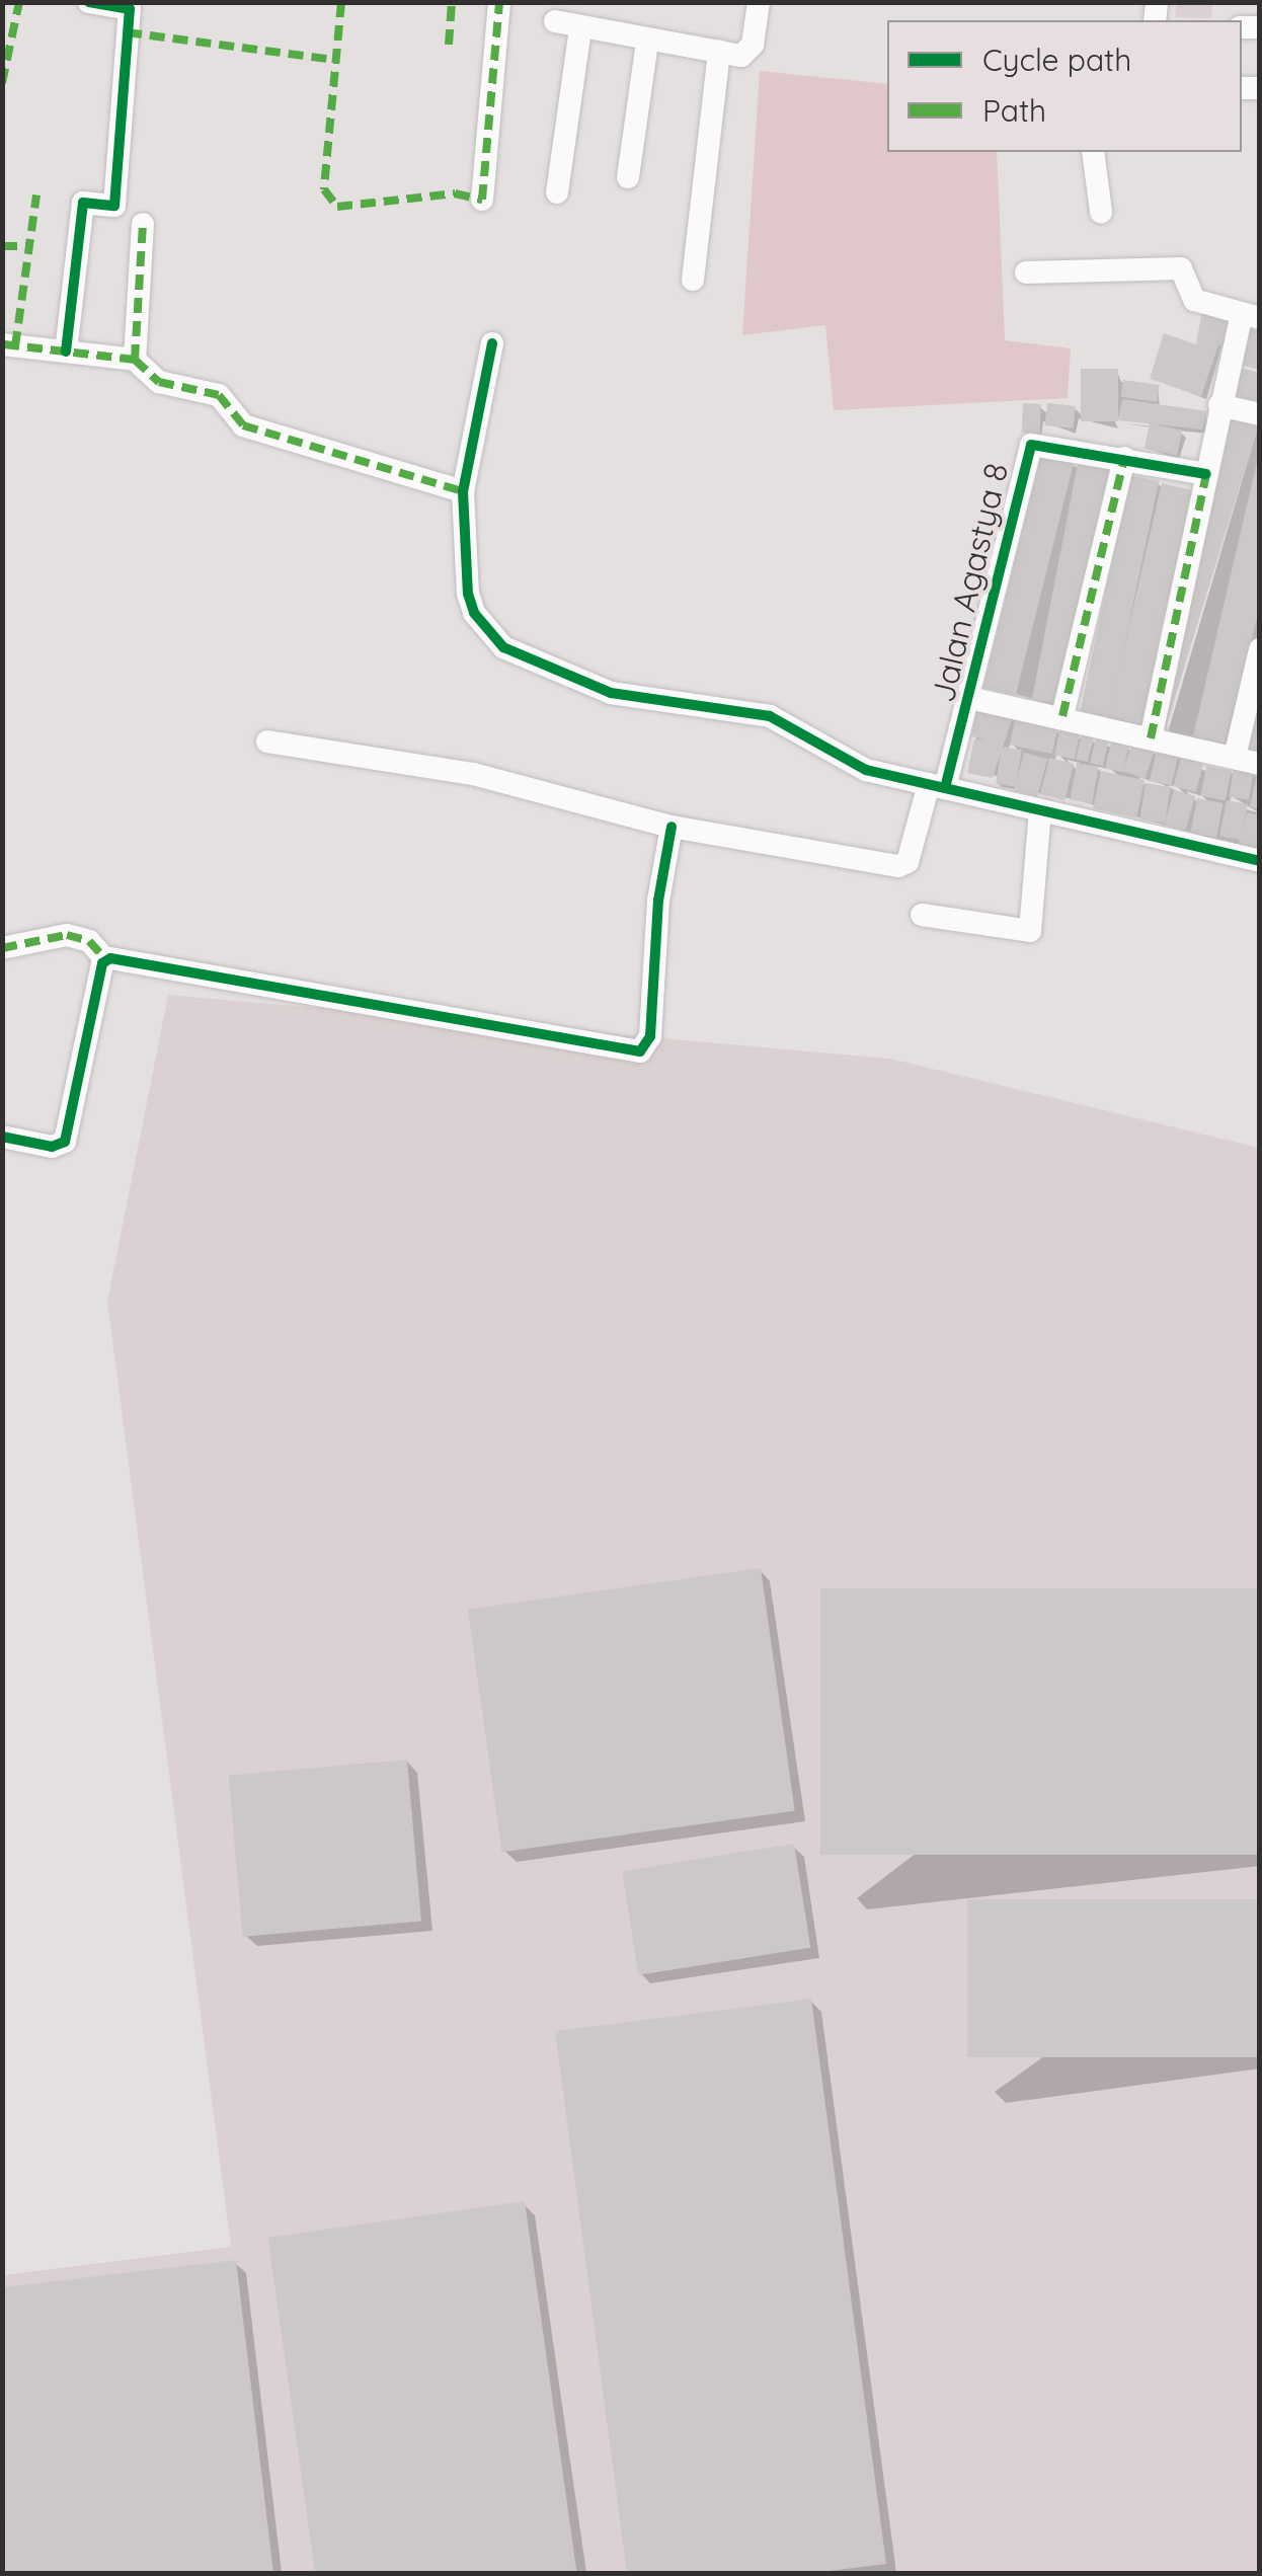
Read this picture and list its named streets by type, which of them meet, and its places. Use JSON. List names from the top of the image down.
{
  "streets": {
    "street": ["Jalan Agastya 8"]
  },
  "legend": ["Cycle path", "Path"]
}
